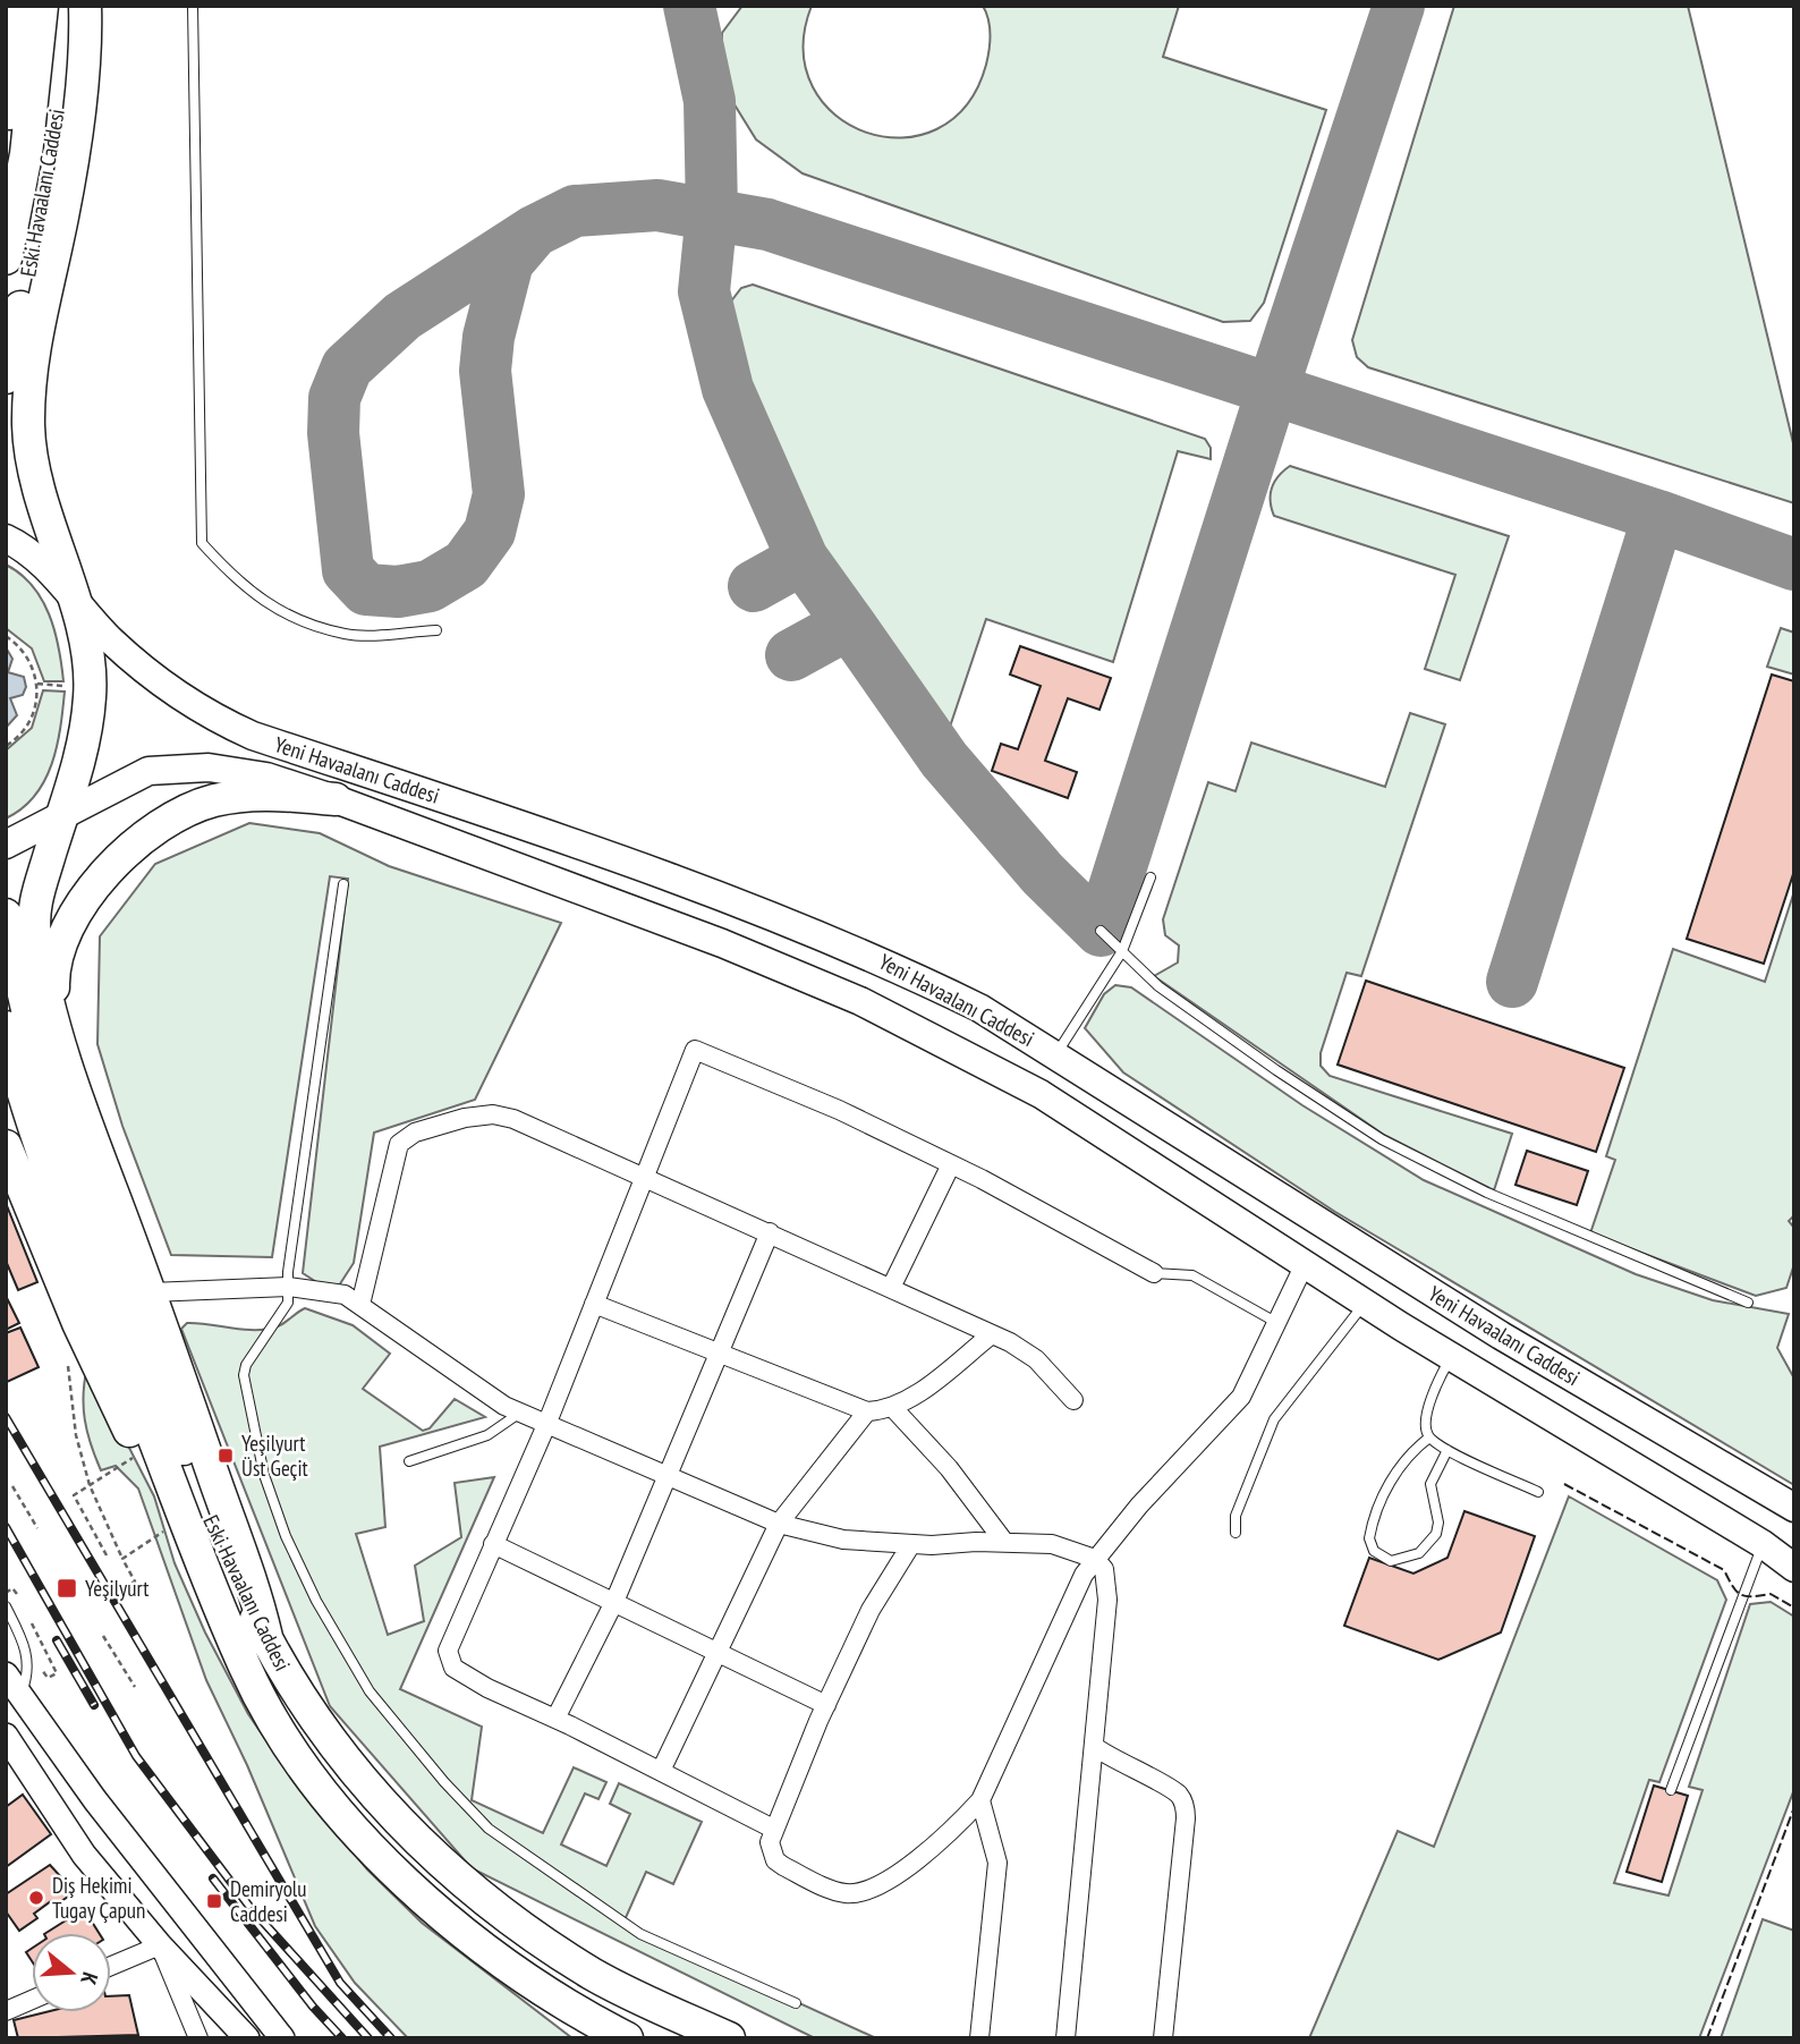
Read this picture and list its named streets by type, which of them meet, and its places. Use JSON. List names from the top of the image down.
{
  "streets": {
    "highway": ["Eski Havaalanı Caddesi"],
    "main road": ["Yeni Havaalanı Caddesi"]
  },
  "places": {
    "transit": ["Yeşilyurt Üst Geçit", "Yeşilyurt", "Demiryolu Caddesi"],
    "other": ["Diş Hekimi Tugay Çapun"]
  },
  "north": "right"
}
